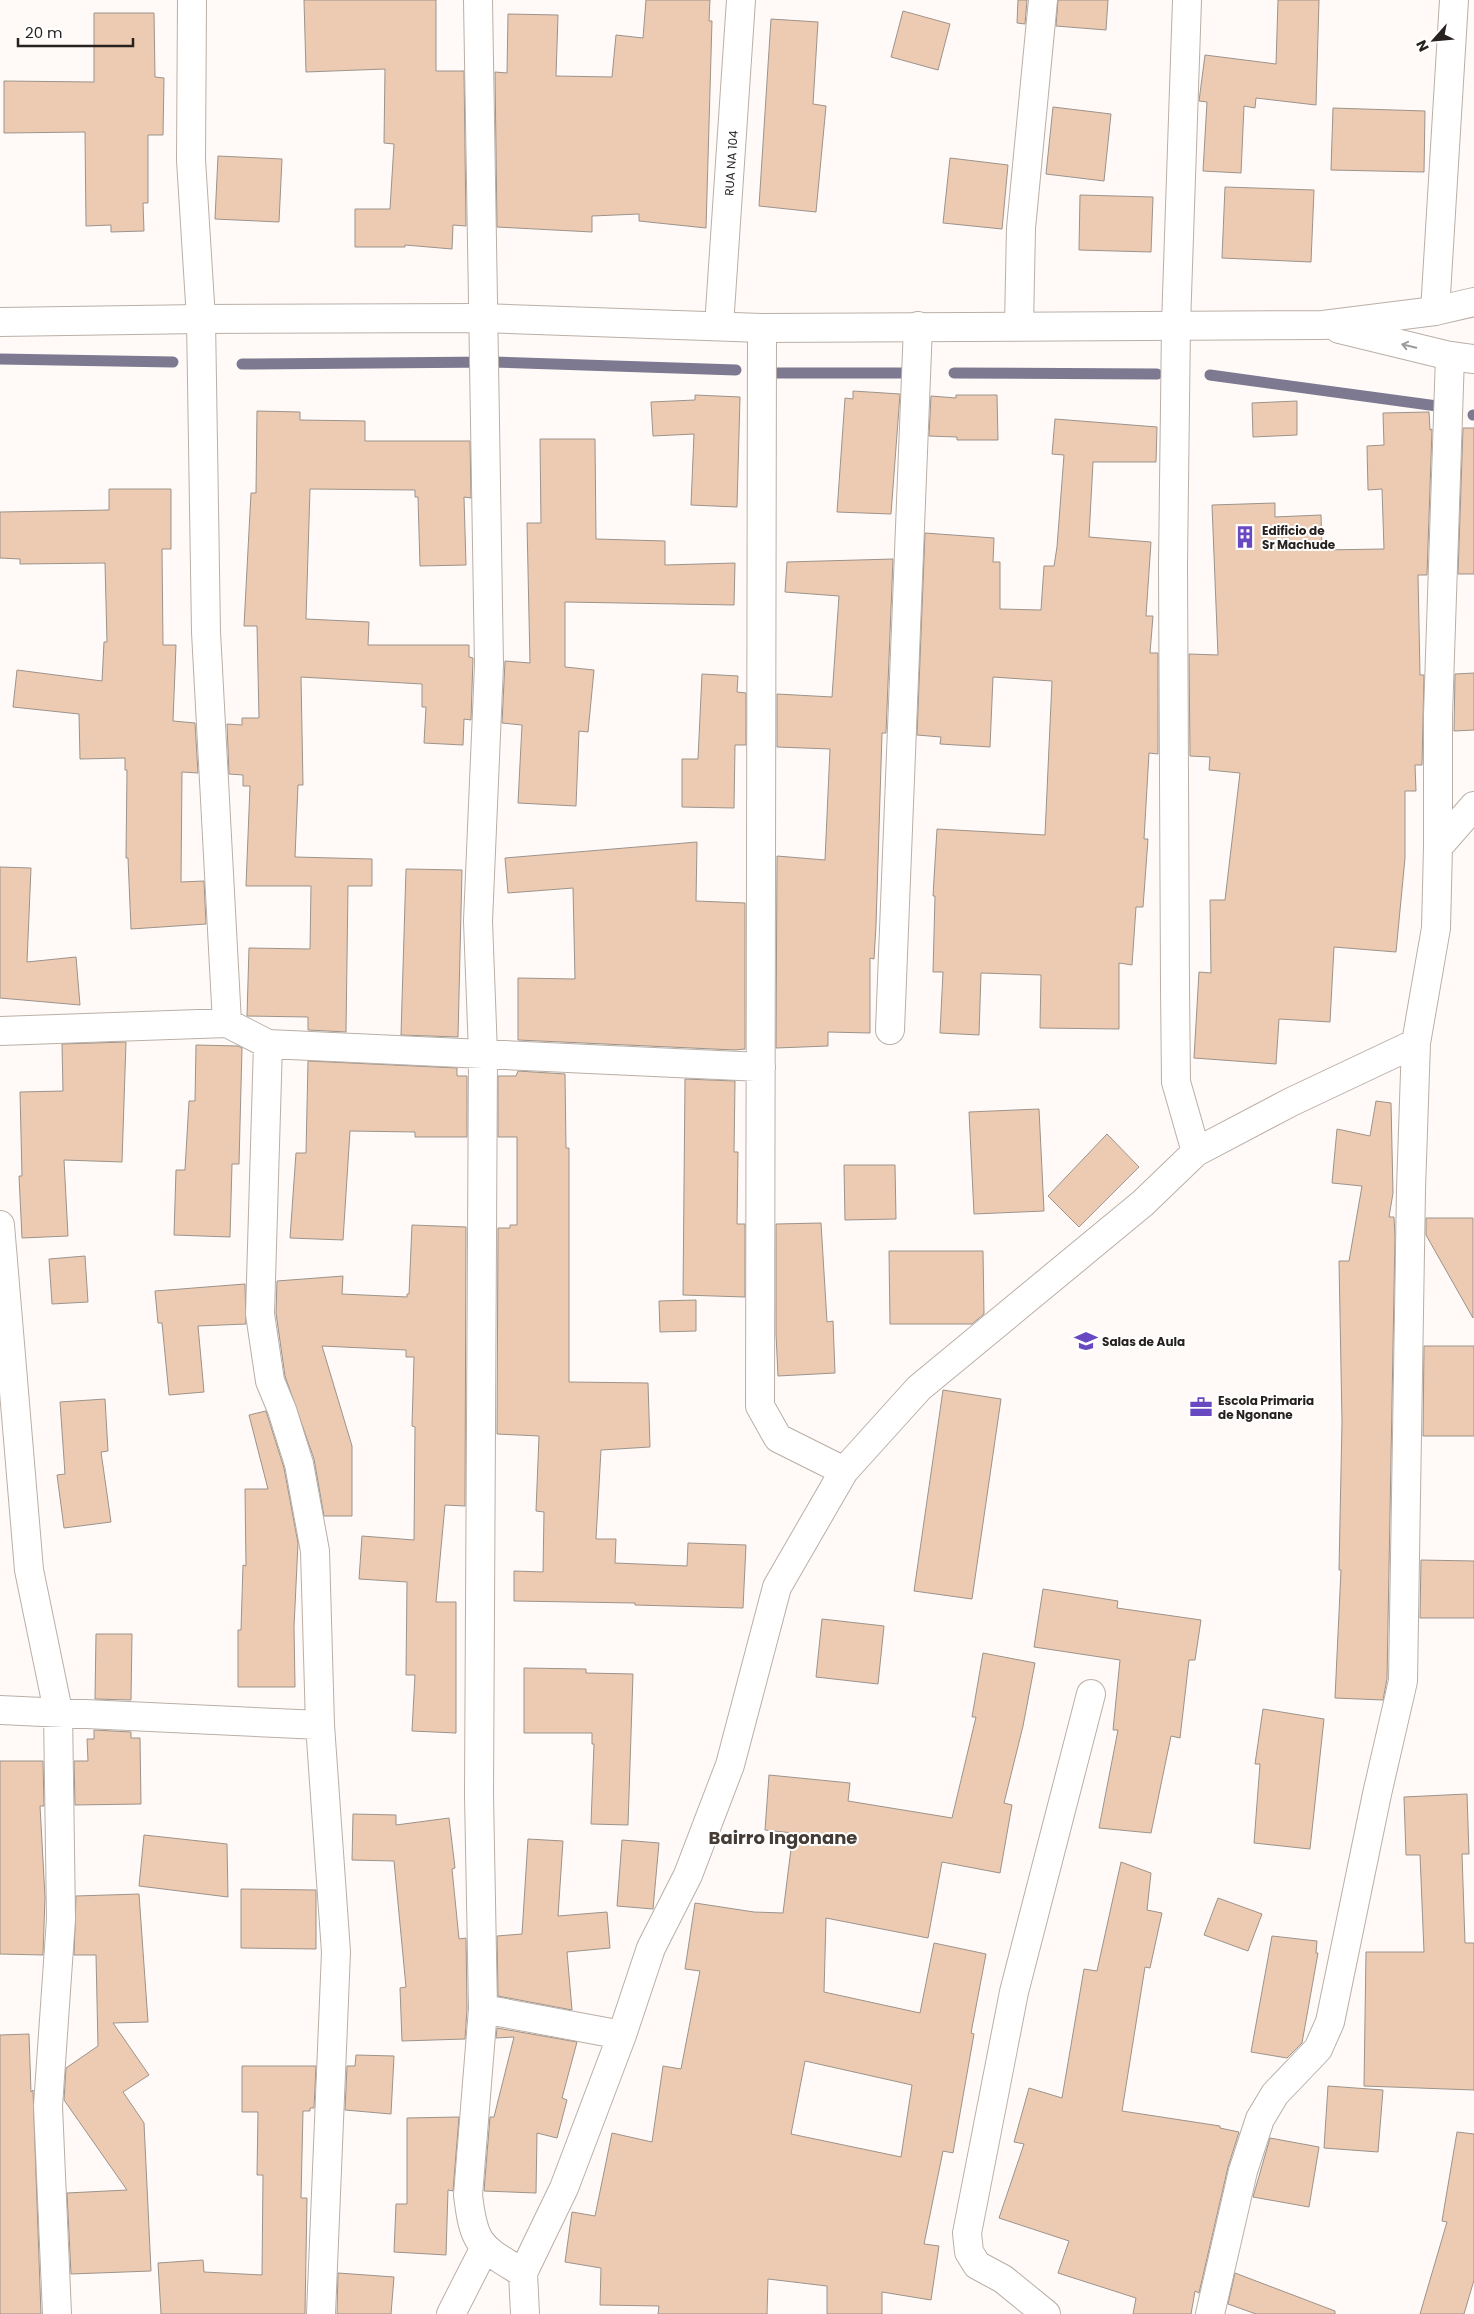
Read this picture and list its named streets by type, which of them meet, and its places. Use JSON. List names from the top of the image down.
{
  "streets": {
    "street": ["RUA NA 104"]
  },
  "districts": ["Bairro Ingonane"],
  "places": {
    "building": ["Edificio de Sr Machude"],
    "school or university": ["Salas de Aula"],
    "office": ["Escola Primaria de Ngonane"]
  },
  "scale_bar": "20 m",
  "north": "bottom left"
}
